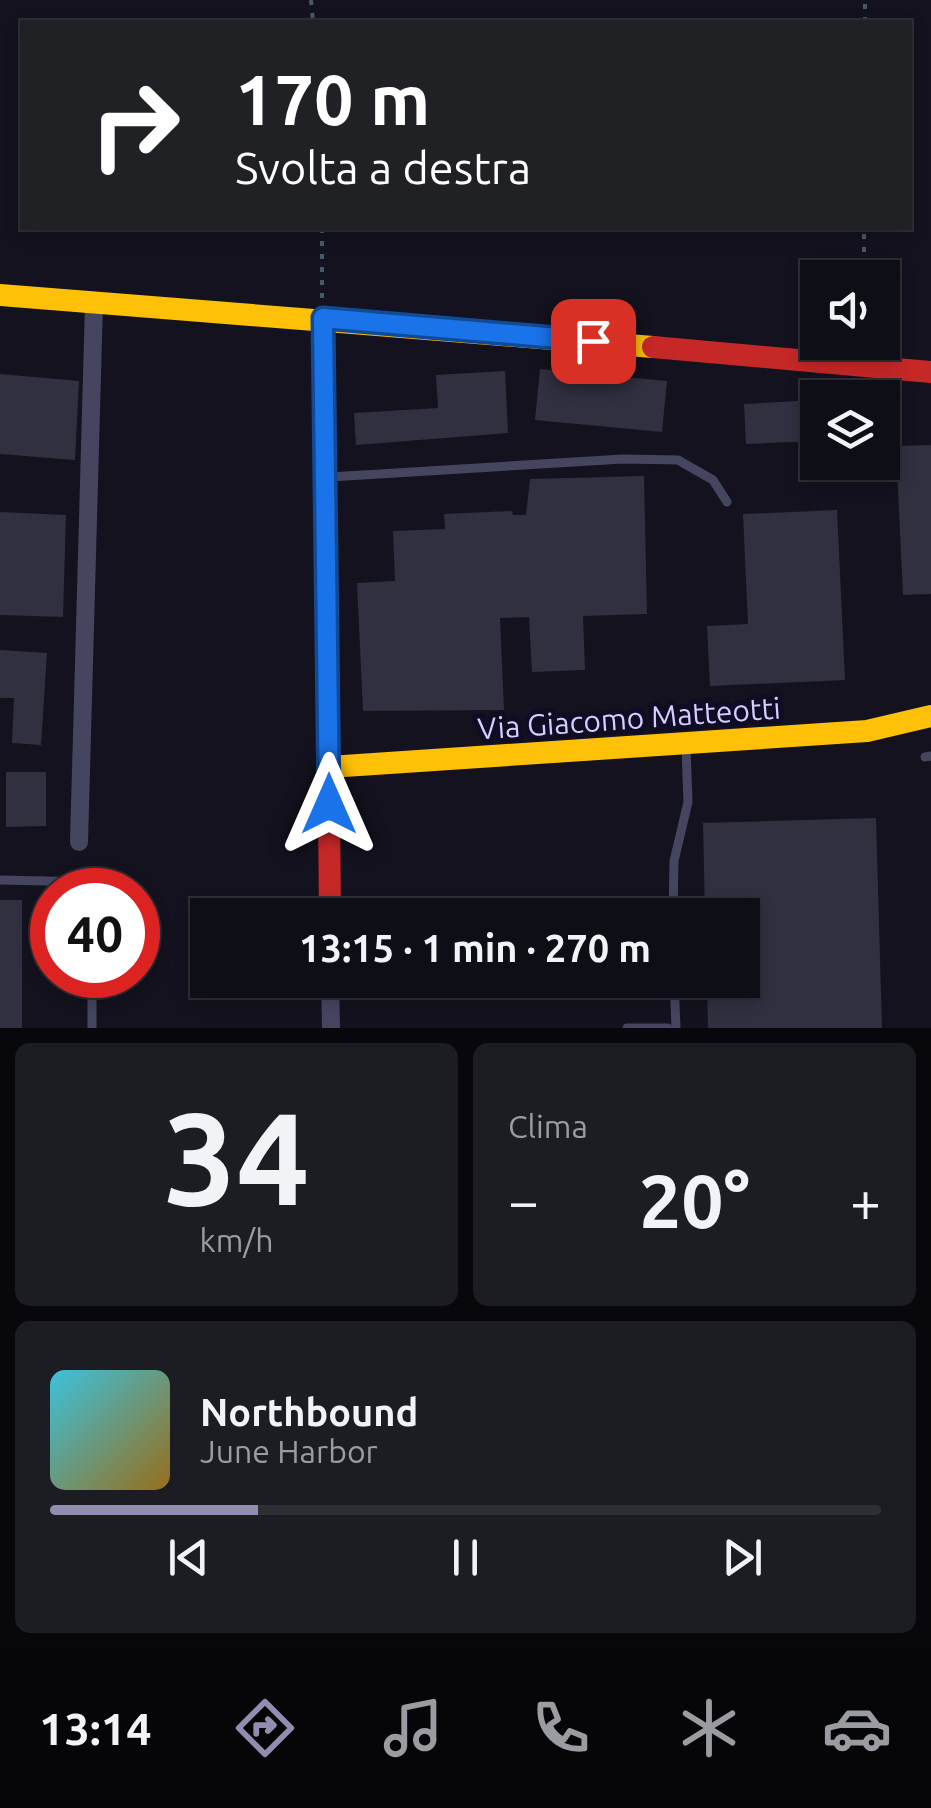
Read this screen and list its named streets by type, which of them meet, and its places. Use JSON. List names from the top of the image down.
{
  "streets": {
    "street": ["Via Giacomo Matteotti"]
  },
  "page": {
    "turn": ["170 m", "Svolta a destra"],
    "limit": "40",
    "trip": "13:15 · 1 min · 270 m",
    "tile": [
      ["34", "km/h"],
      "Clima"
    ],
    "heat": ["−", "20°", "+"],
    "song": ["Northbound", "June Harbor"],
    "tabs": "13:14"
  }
}
